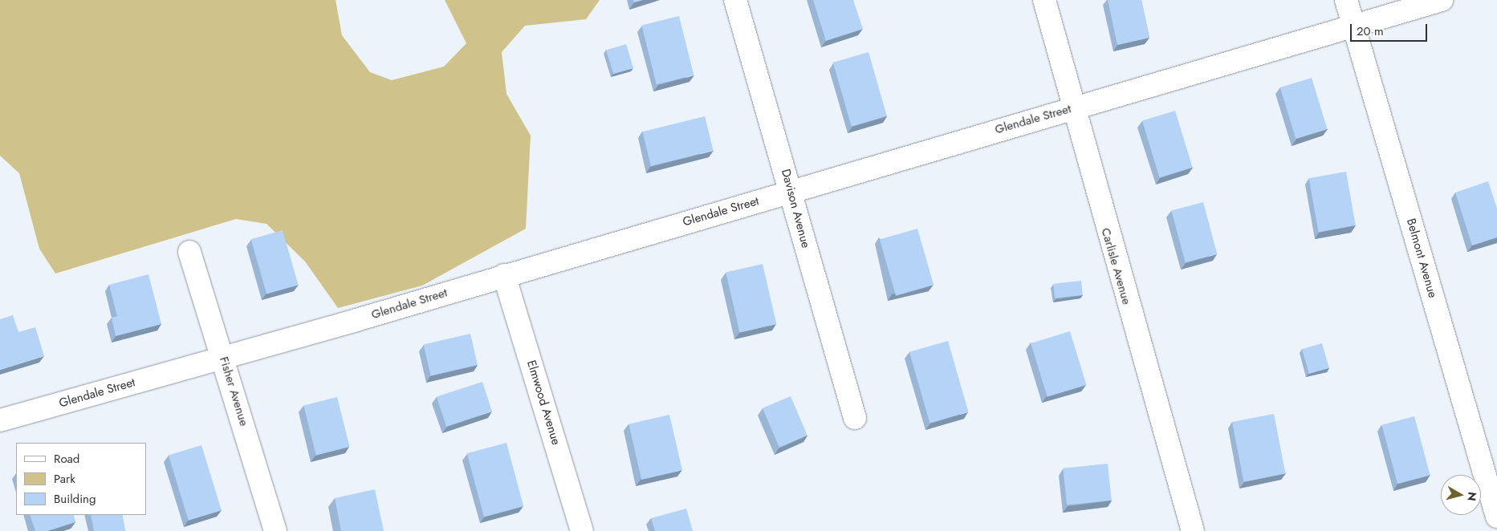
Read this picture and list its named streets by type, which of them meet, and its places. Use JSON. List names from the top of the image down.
{
  "streets": {
    "street": [
      "Glendale Street",
      "Davison Avenue",
      "Belmont Avenue",
      "Carlisle Avenue",
      "Fisher Avenue",
      "Elmwood Avenue"
    ]
  },
  "crossings": [
    ["Glendale Street", "Davison Avenue"],
    ["Glendale Street", "Belmont Avenue"],
    ["Glendale Street", "Carlisle Avenue"],
    ["Glendale Street", "Fisher Avenue"],
    ["Glendale Street", "Elmwood Avenue"]
  ],
  "legend": ["Road", "Park", "Building"],
  "scale_bar": "20 m",
  "north": "right"
}
